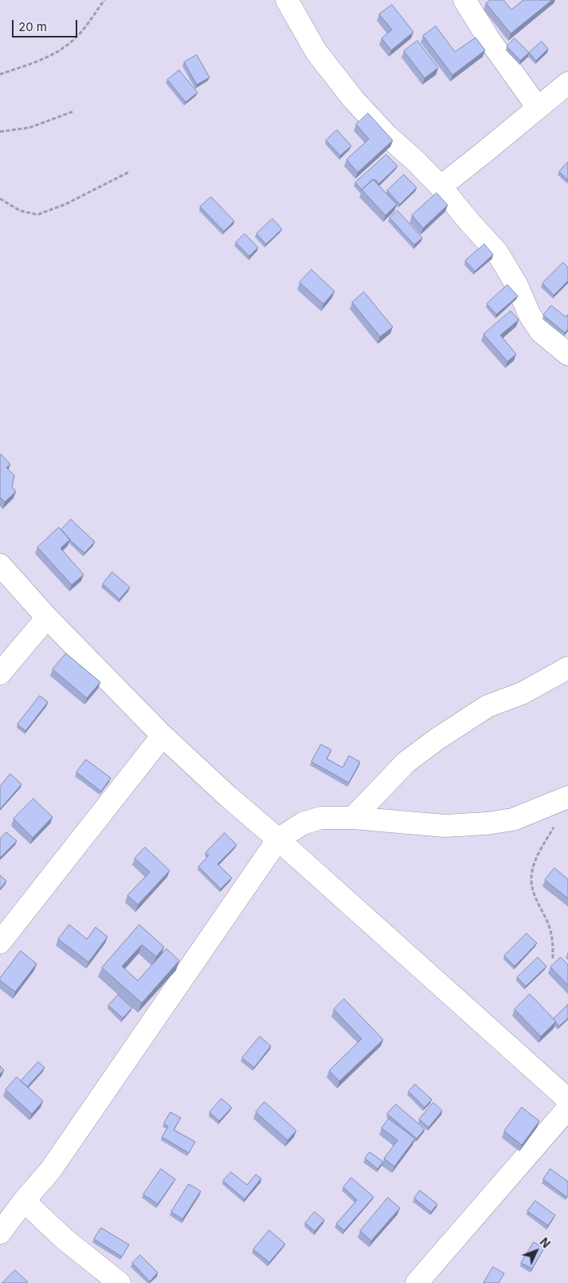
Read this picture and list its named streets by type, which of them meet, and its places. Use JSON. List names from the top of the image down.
{
  "scale_bar": "20 m",
  "north": "top right"
}
